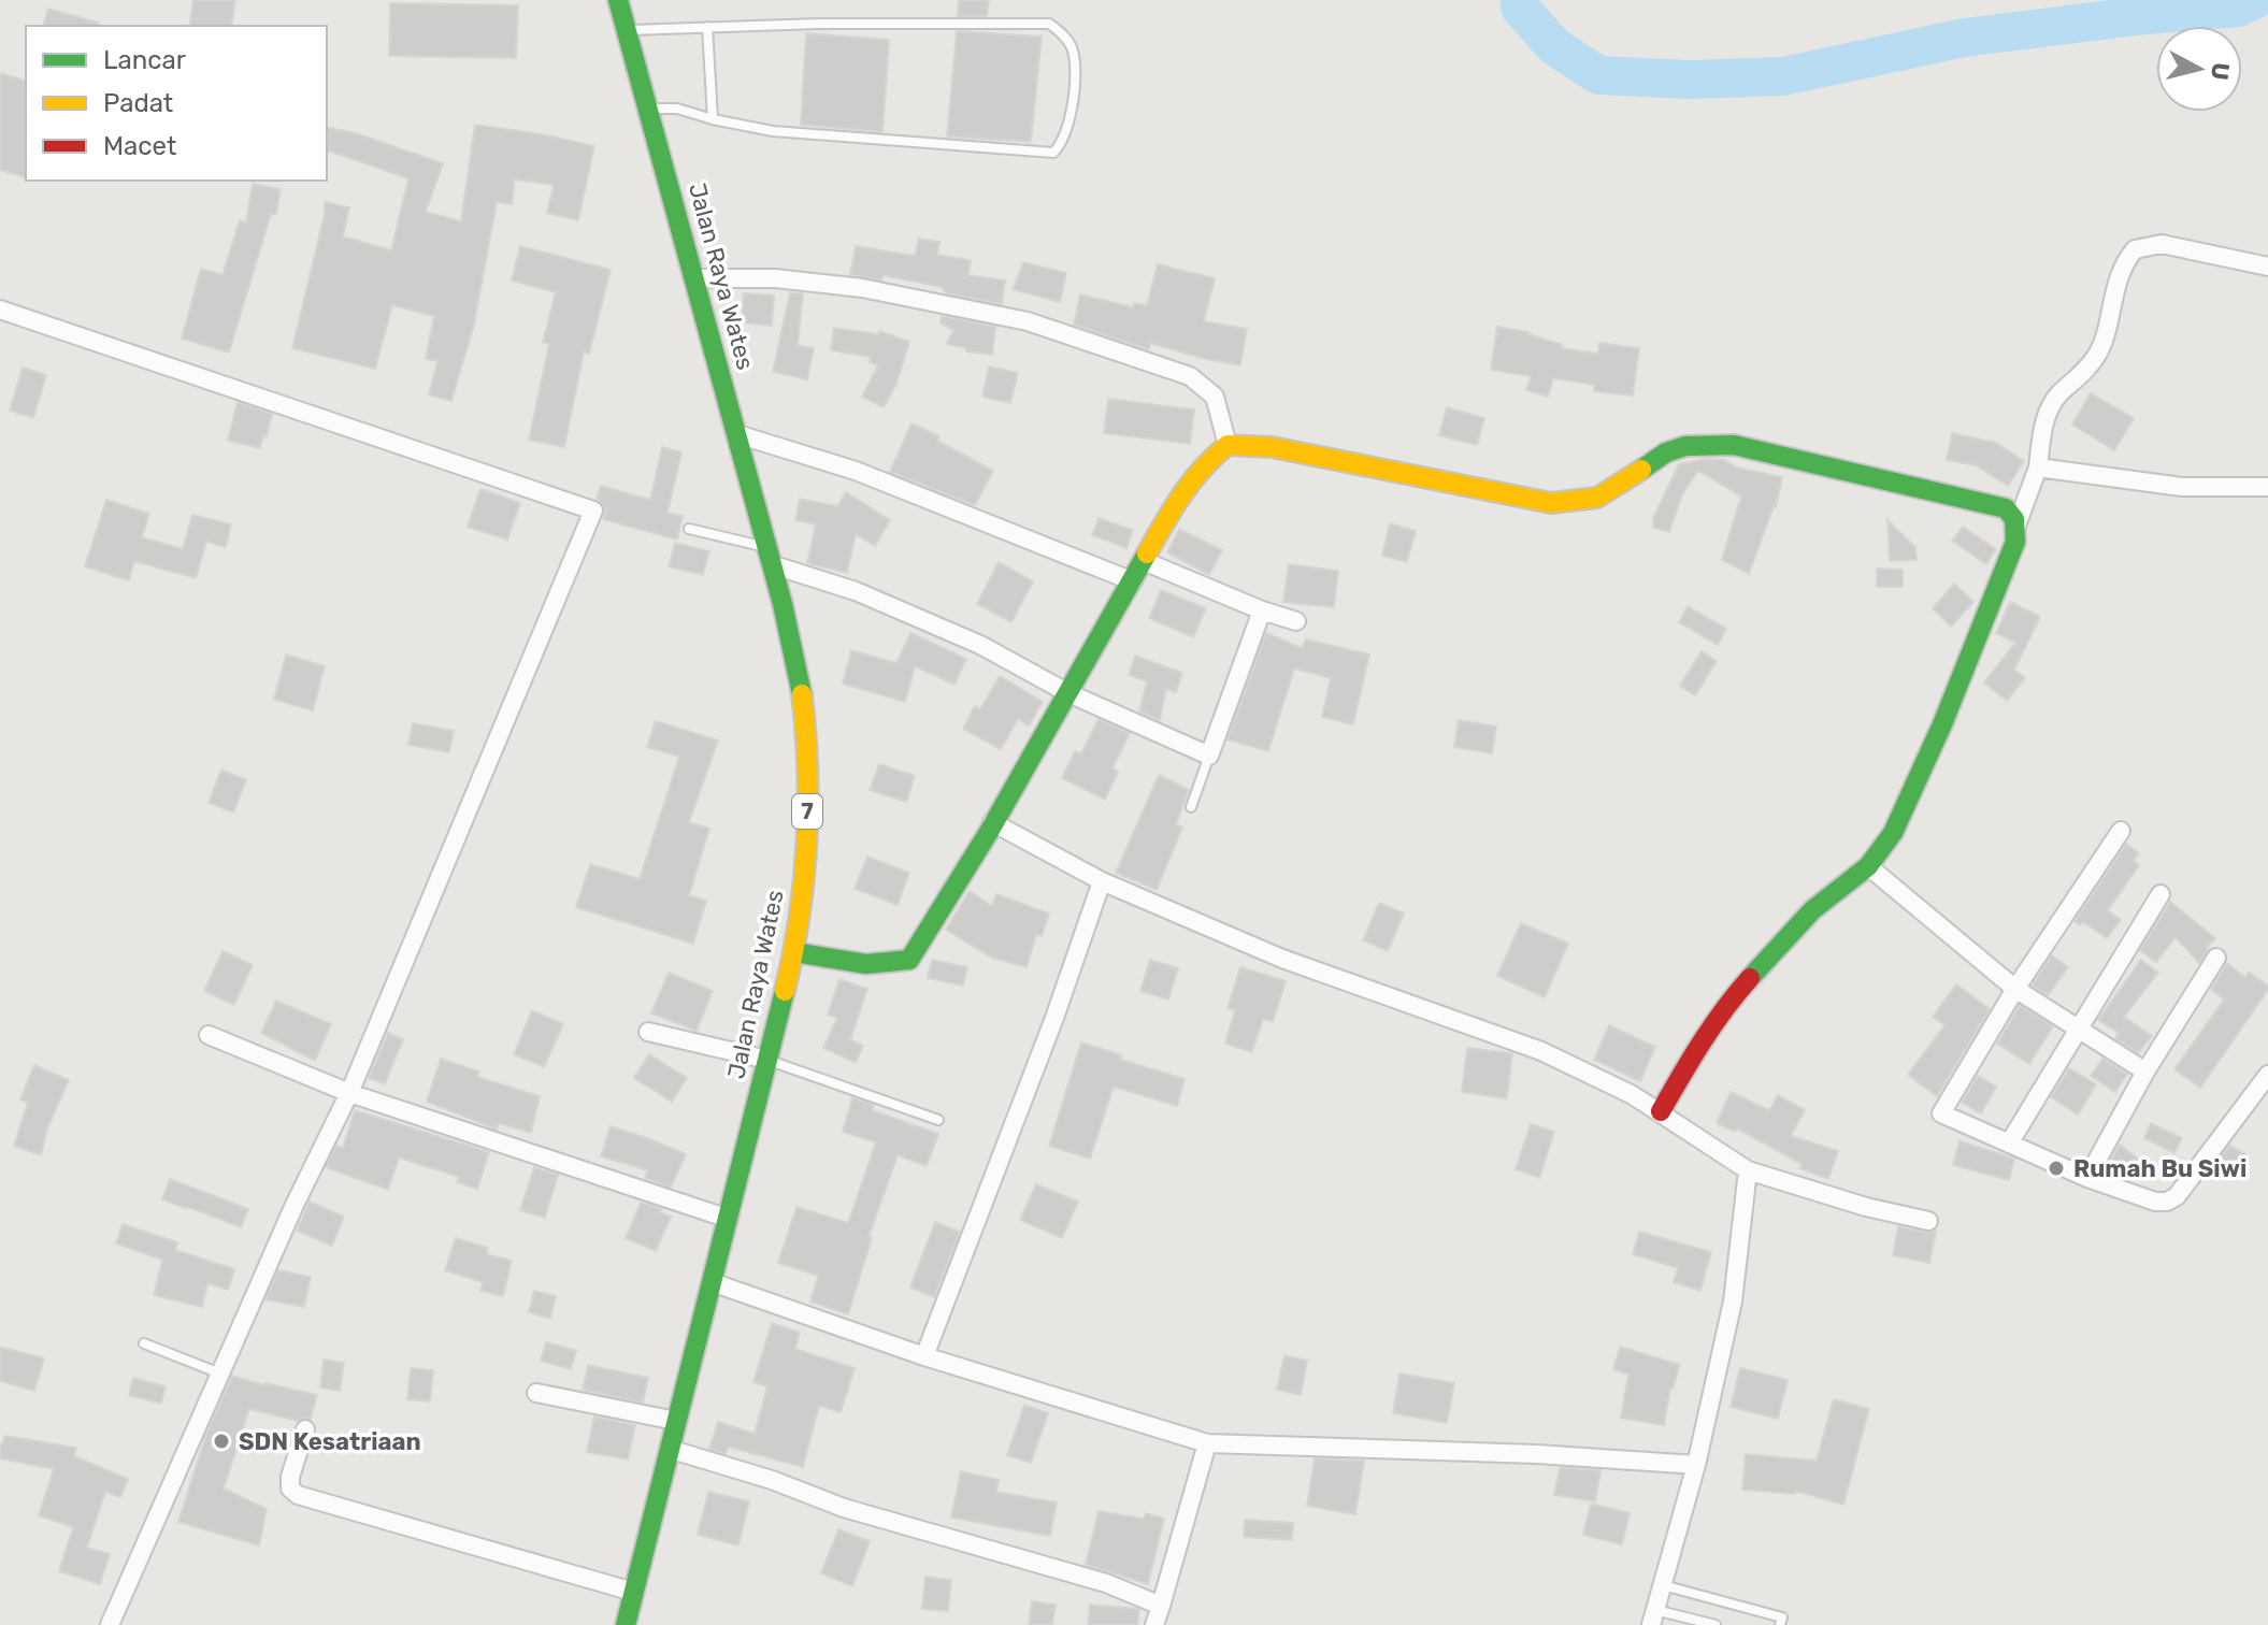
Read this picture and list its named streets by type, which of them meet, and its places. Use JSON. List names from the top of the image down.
{
  "streets": {
    "main road": ["Jalan Raya Wates", "7"]
  },
  "places": ["Rumah Bu Siwi", "SDN Kesatriaan"],
  "legend": ["Lancar", "Padat", "Macet"],
  "north": "right"
}
